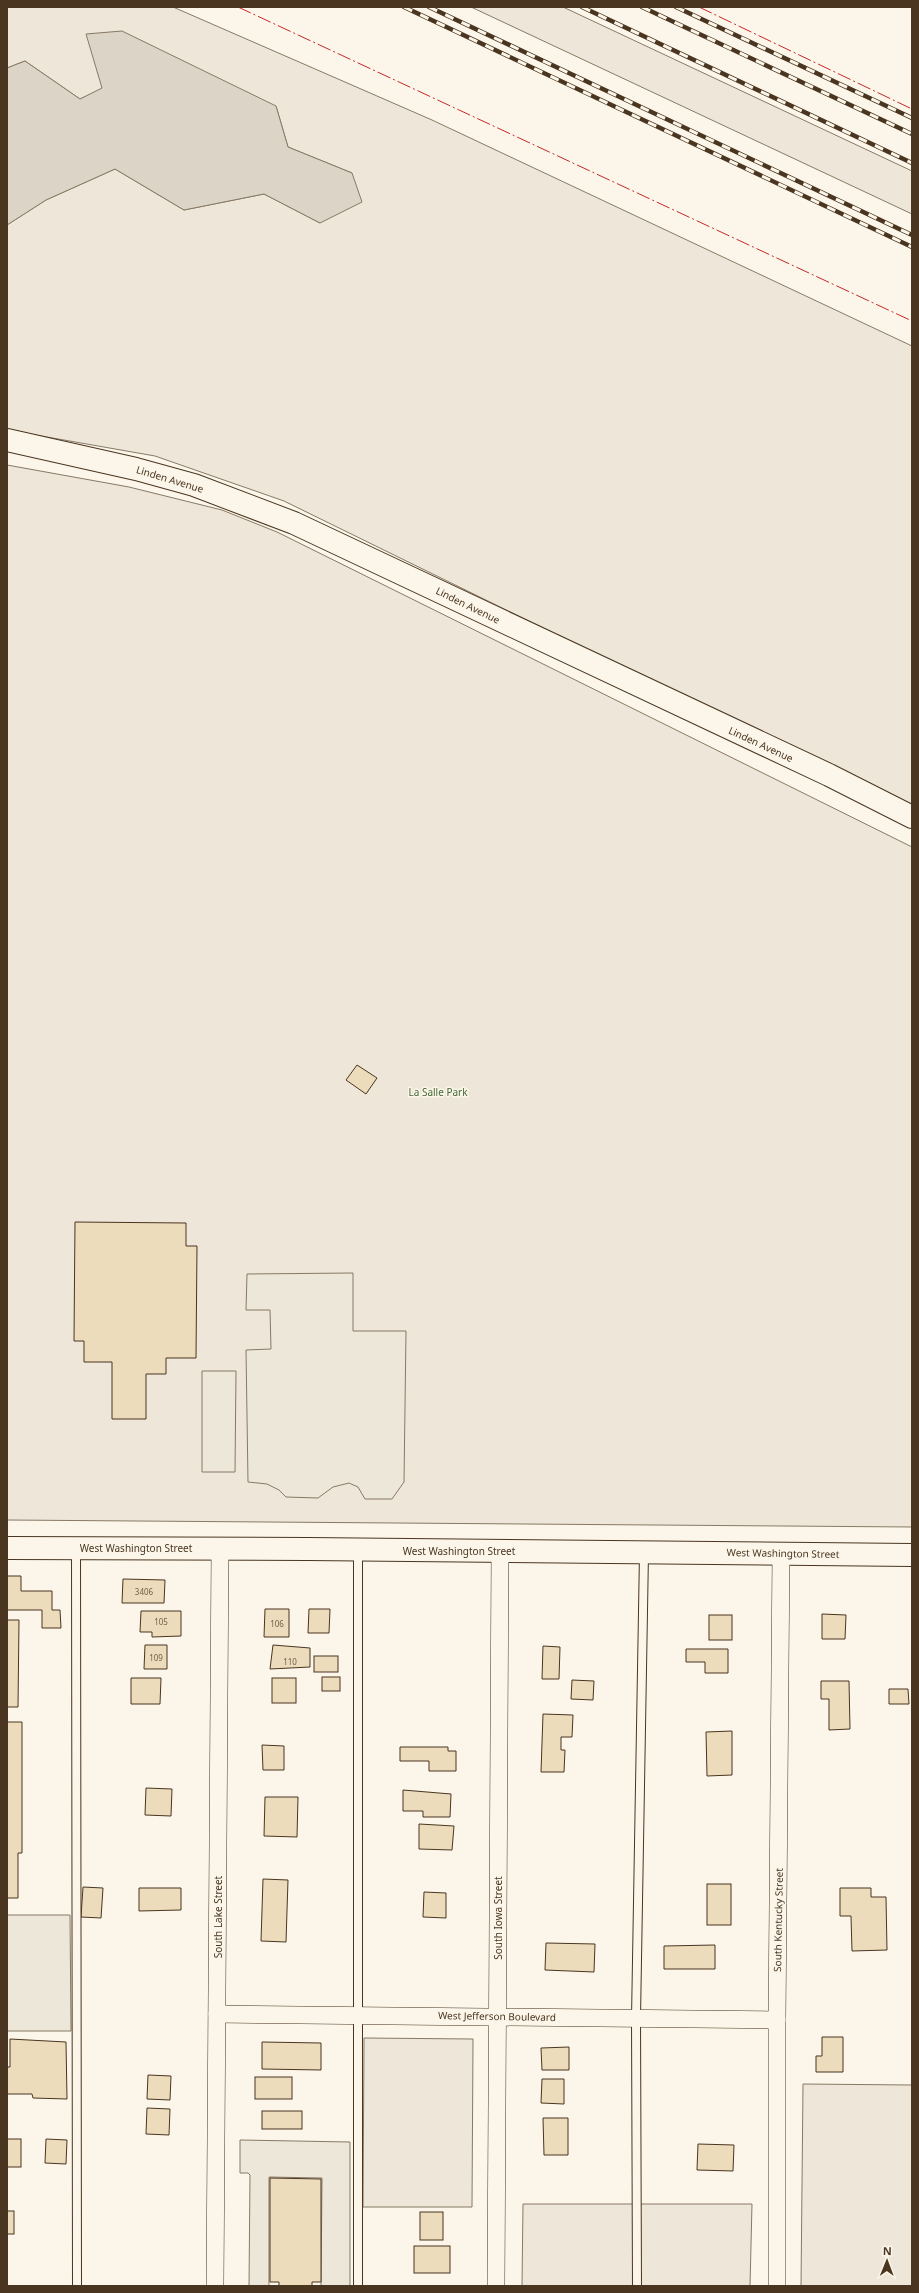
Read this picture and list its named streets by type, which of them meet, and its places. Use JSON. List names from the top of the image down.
{
  "streets": {
    "street": [
      "Linden Avenue",
      "West Washington Street",
      "South Lake Street",
      "South Iowa Street",
      "South Kentucky Street",
      "West Jefferson Boulevard"
    ]
  },
  "crossings": [
    ["West Washington Street", "South Lake Street"],
    ["West Washington Street", "South Iowa Street"],
    ["West Washington Street", "South Kentucky Street"],
    ["South Lake Street", "West Jefferson Boulevard"],
    ["South Iowa Street", "West Jefferson Boulevard"],
    ["South Kentucky Street", "West Jefferson Boulevard"]
  ],
  "parks": ["La Salle Park"],
  "house_numbers": [
    "3406",
    "105",
    "106",
    "109",
    "110"
  ],
  "north": "top"
}
